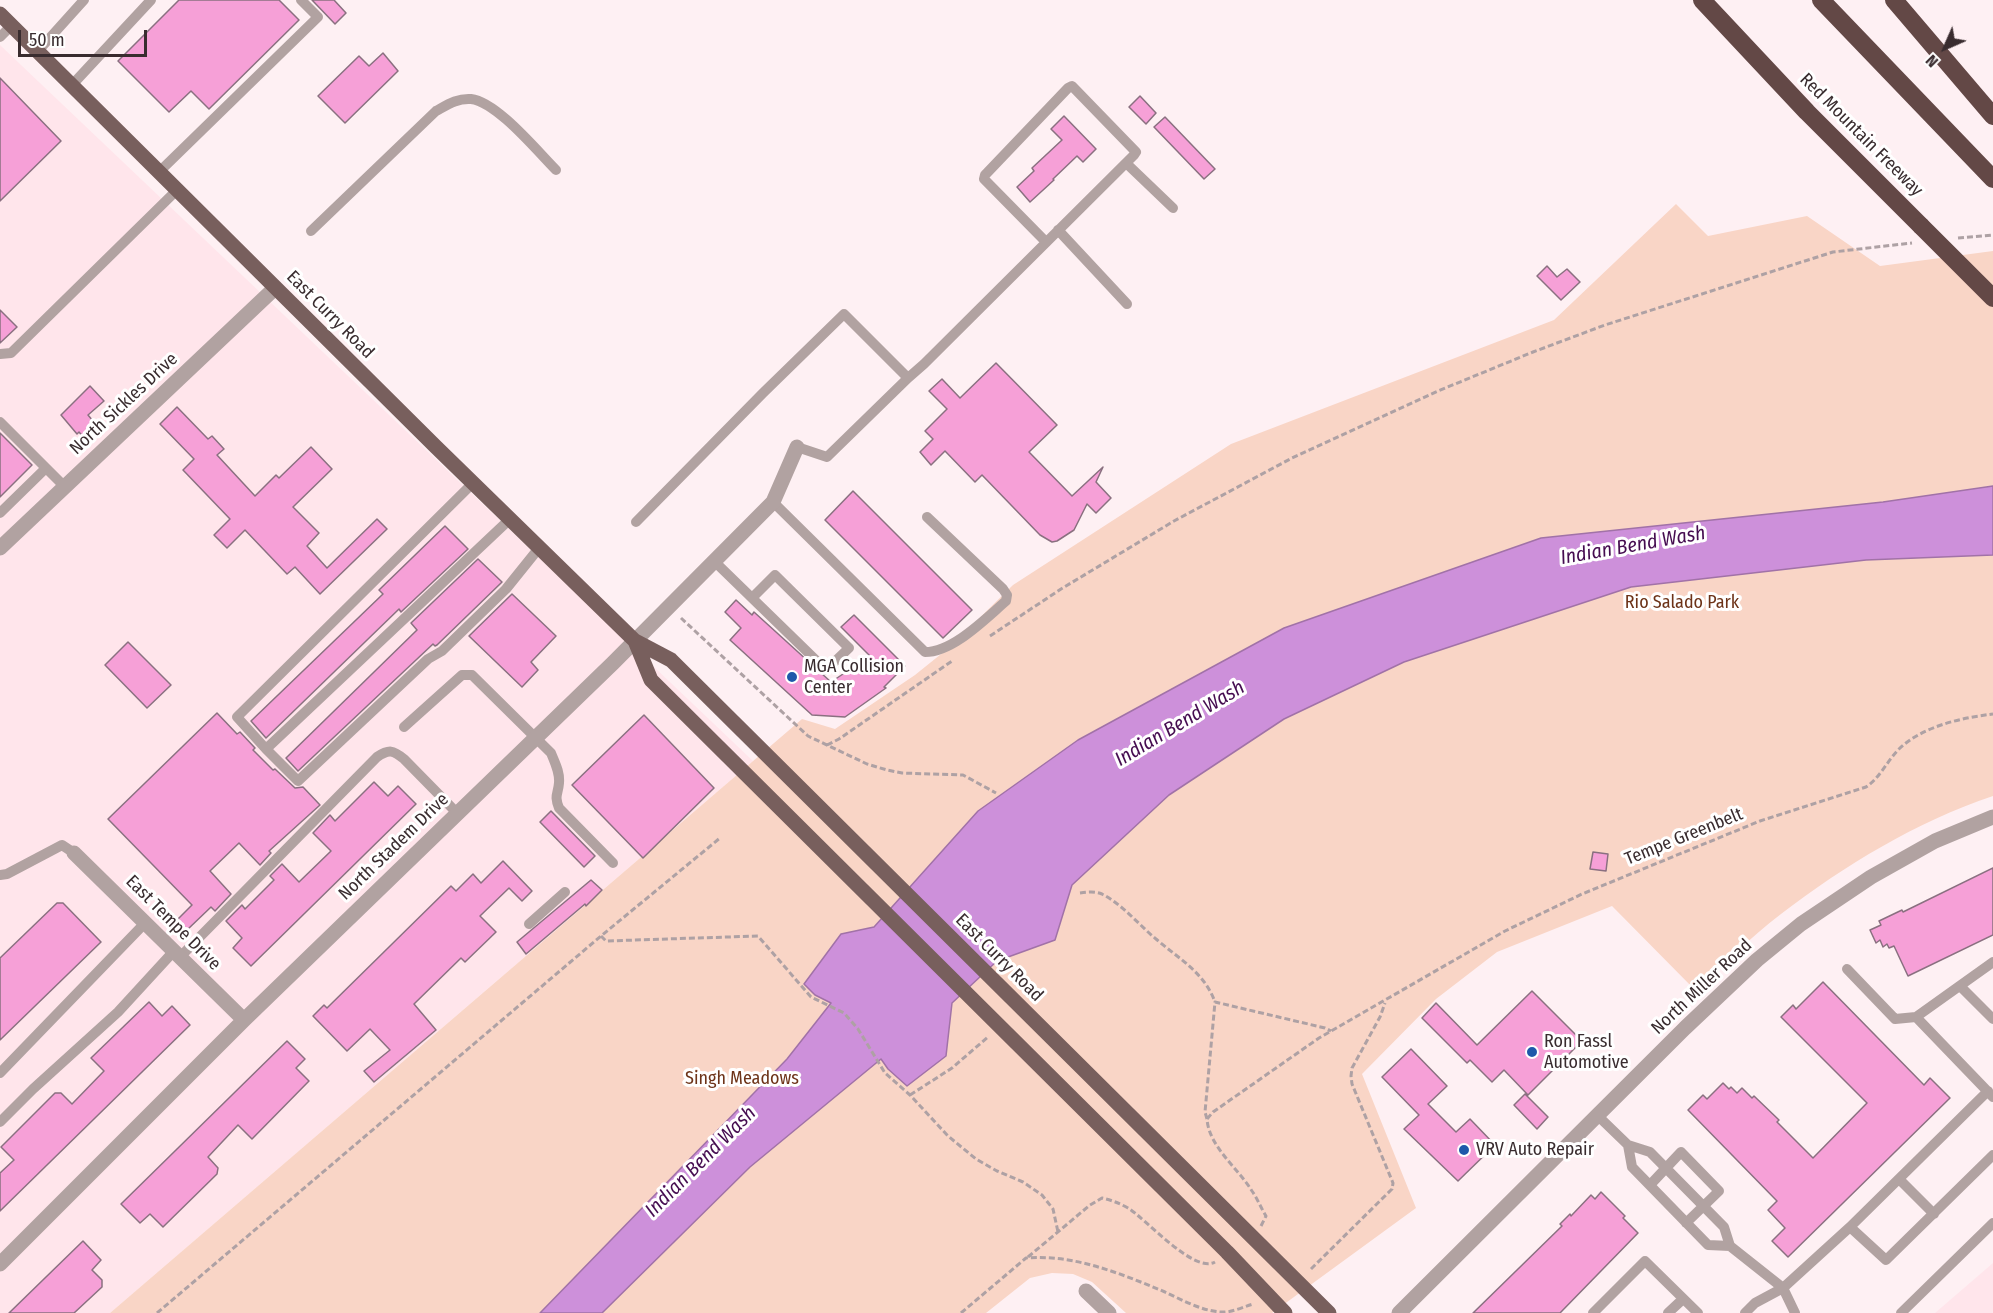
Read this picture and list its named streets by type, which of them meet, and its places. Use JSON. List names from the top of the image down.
{
  "streets": {
    "highway": ["Red Mountain Freeway"],
    "main road": ["East Curry Road"],
    "street": [
      "North Sickles Drive",
      "North Stadem Drive",
      "East Tempe Drive",
      "North Miller Road"
    ],
    "path": ["Tempe Greenbelt"]
  },
  "crossings": [
    ["East Curry Road", "North Sickles Drive"],
    ["East Curry Road", "North Stadem Drive"],
    ["North Stadem Drive", "East Tempe Drive"]
  ],
  "water": ["Indian Bend Wash"],
  "parks": ["Rio Salado Park", "Singh Meadows"],
  "places": ["MGA Collision Center", "Ron Fassl Automotive", "VRV Auto Repair"],
  "scale_bar": "50 m",
  "north": "bottom left"
}
